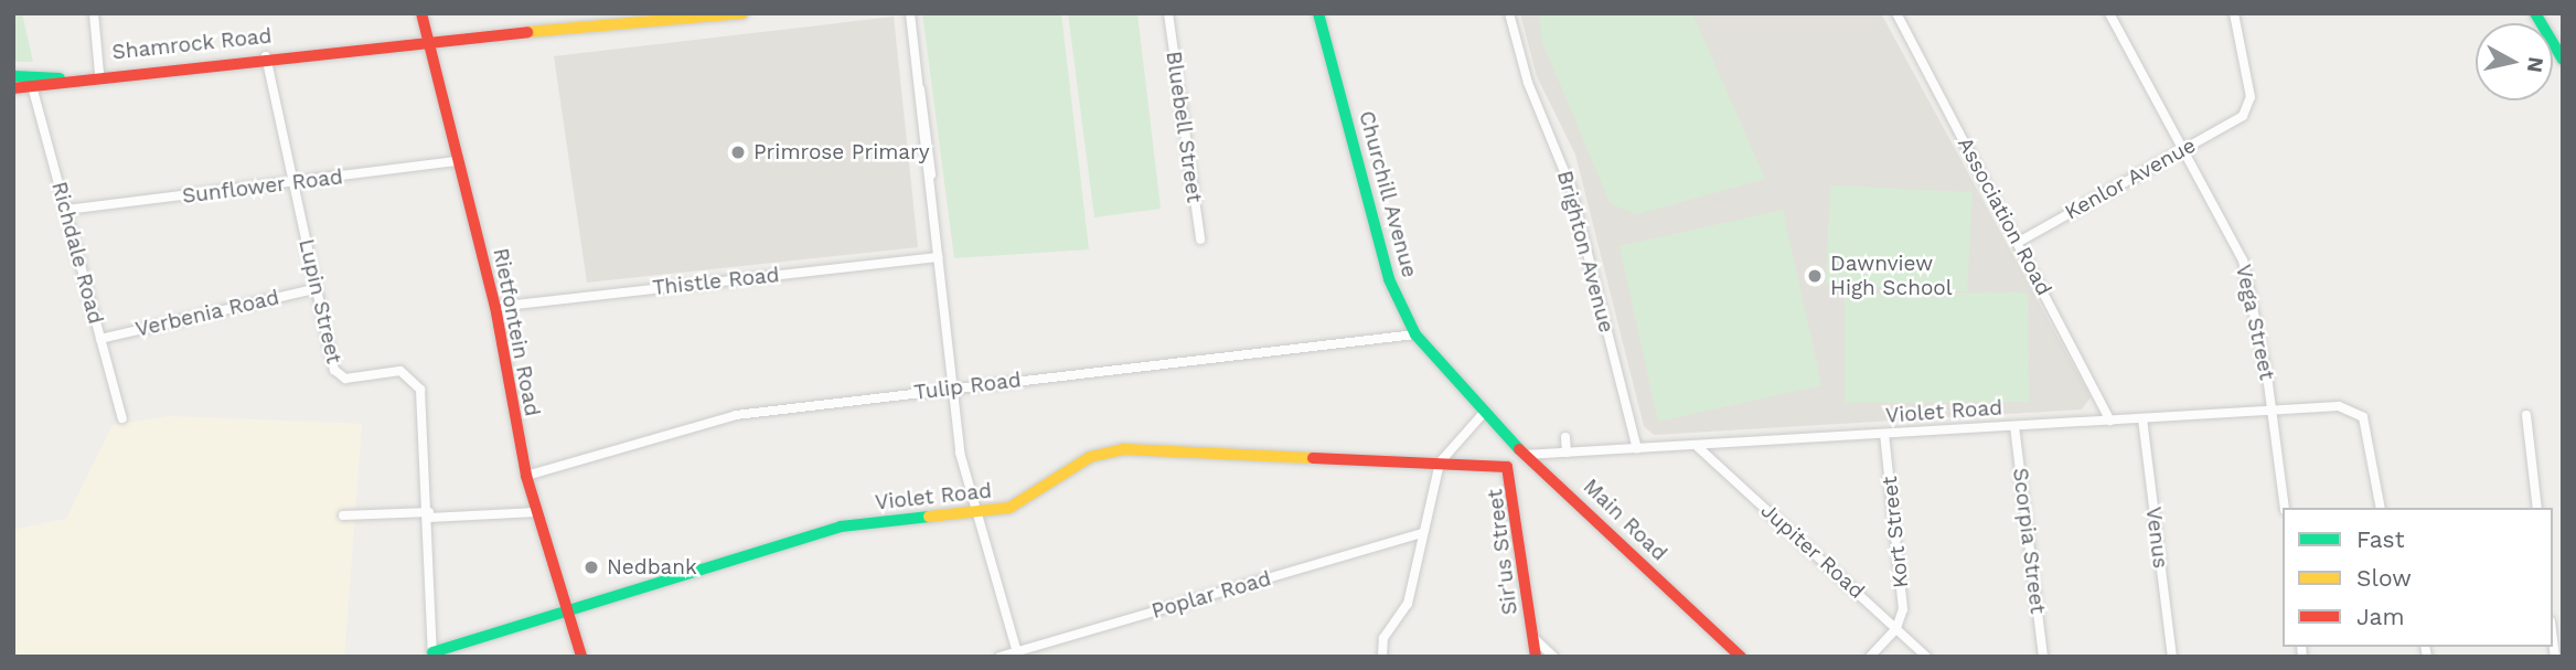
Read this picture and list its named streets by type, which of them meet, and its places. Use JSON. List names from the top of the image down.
{
  "streets": {
    "street": [
      "Shamrock Road",
      "Bluebell Street",
      "Kenlor Avenue",
      "Sunflower Road",
      "Churchill Avenue",
      "Association Road",
      "Brighton Avenue",
      "Richdale Road",
      "Thistle Road",
      "Lupin Street",
      "Verbenia Road",
      "Vega Street",
      "Rietfontein Road",
      "Tulip Road",
      "Violet Road",
      "Main Road",
      "Kort Street",
      "Venus",
      "Scorpia Street",
      "Jupiter Road",
      "Sir'us Street",
      "Poplar Road"
    ]
  },
  "crossings": [
    ["Shamrock Road", "Richdale Road"],
    ["Shamrock Road", "Lupin Street"],
    ["Shamrock Road", "Rietfontein Road"],
    ["Kenlor Avenue", "Association Road"],
    ["Kenlor Avenue", "Vega Street"],
    ["Sunflower Road", "Richdale Road"],
    ["Sunflower Road", "Lupin Street"],
    ["Sunflower Road", "Rietfontein Road"],
    ["Churchill Avenue", "Tulip Road"],
    ["Churchill Avenue", "Main Road"],
    ["Association Road", "Violet Road"],
    ["Brighton Avenue", "Violet Road"],
    ["Richdale Road", "Verbenia Road"],
    ["Thistle Road", "Rietfontein Road"],
    ["Lupin Street", "Verbenia Road"],
    ["Lupin Street", "Violet Road"],
    ["Vega Street", "Violet Road"],
    ["Rietfontein Road", "Tulip Road"],
    ["Rietfontein Road", "Violet Road"],
    ["Violet Road", "Main Road"],
    ["Violet Road", "Kort Street"],
    ["Violet Road", "Venus"],
    ["Violet Road", "Scorpia Street"],
    ["Violet Road", "Jupiter Road"],
    ["Violet Road", "Sir'us Street"],
    ["Kort Street", "Jupiter Road"]
  ],
  "places": ["Primrose Primary", "Dawnview High School", "Nedbank"],
  "legend": ["Fast", "Slow", "Jam"],
  "north": "right"
}
